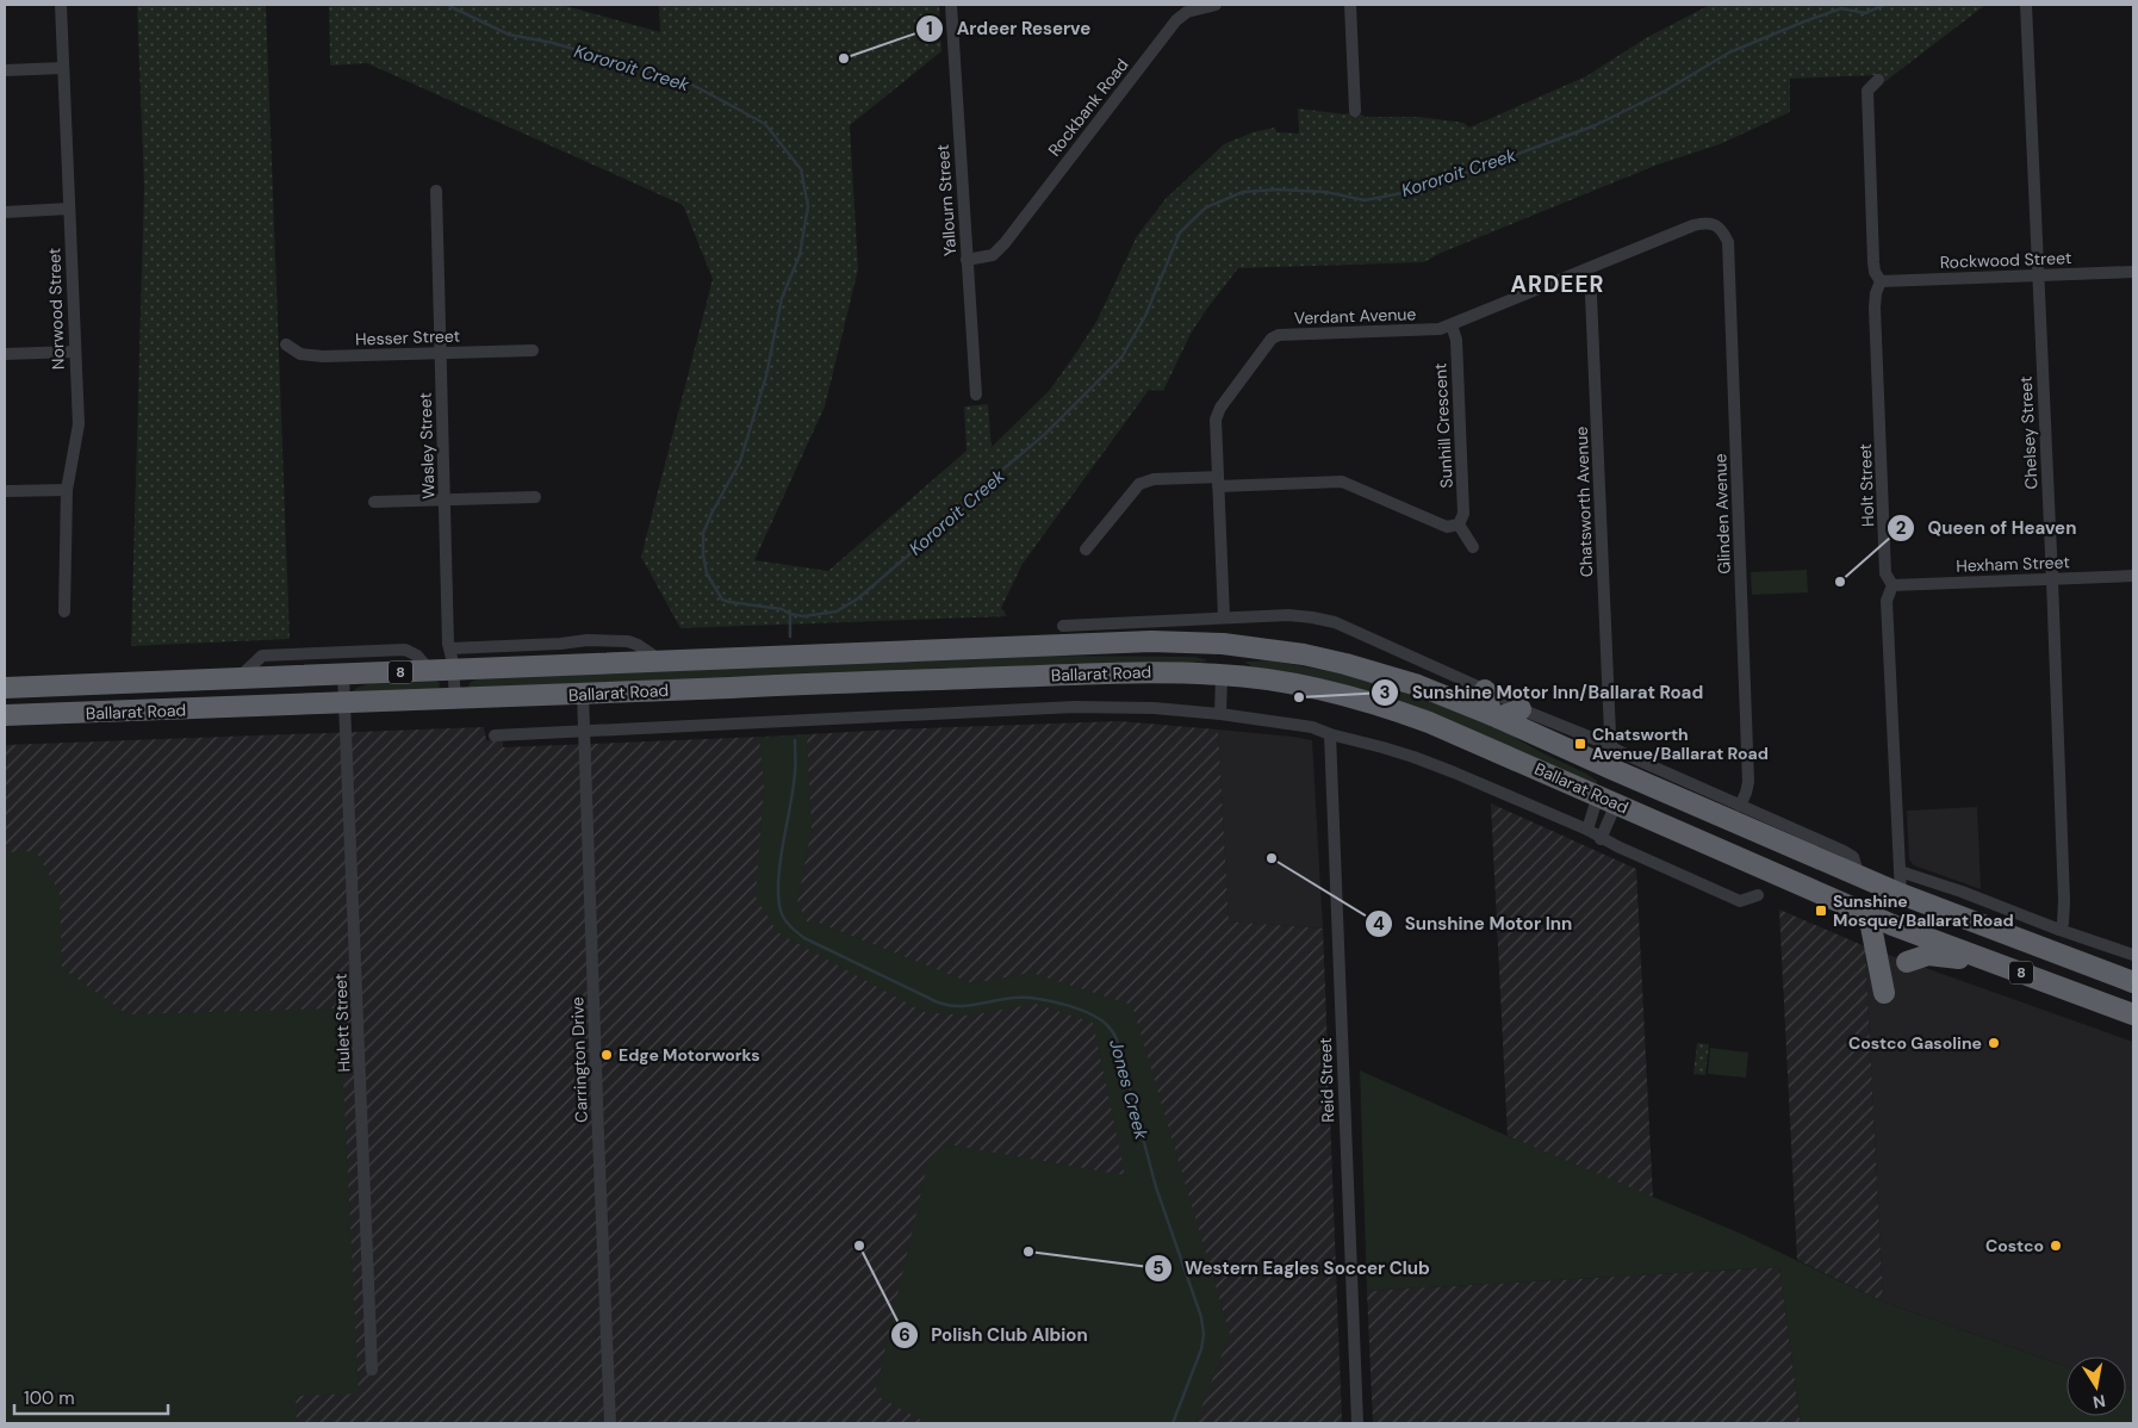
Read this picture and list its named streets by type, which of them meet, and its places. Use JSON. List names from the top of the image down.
{
  "streets": {
    "highway": ["8", "Ballarat Road"],
    "street": [
      "Rockbank Road",
      "Yallourn Street",
      "Rockwood Street",
      "Norwood Street",
      "Verdant Avenue",
      "Hesser Street",
      "Sunhill Crescent",
      "Chelsey Street",
      "Wasley Street",
      "Holt Street",
      "Chatsworth Avenue",
      "Glinden Avenue",
      "Hexham Street",
      "Hulett Street",
      "Carrington Drive",
      "Reid Street"
    ]
  },
  "crossings": [
    ["Rockbank Road", "Yallourn Street"],
    ["Rockwood Street", "Chelsey Street"],
    ["Rockwood Street", "Holt Street"],
    ["Verdant Avenue", "Sunhill Crescent"],
    ["Verdant Avenue", "Chatsworth Avenue"],
    ["Verdant Avenue", "Glinden Avenue"],
    ["Verdant Avenue", "Ballarat Road"],
    ["Hesser Street", "Wasley Street"],
    ["Chelsey Street", "Hexham Street"],
    ["Wasley Street", "Ballarat Road"],
    ["Holt Street", "Hexham Street"],
    ["Holt Street", "Ballarat Road"],
    ["Chatsworth Avenue", "Ballarat Road"],
    ["Glinden Avenue", "Ballarat Road"],
    ["Ballarat Road", "Hulett Street"],
    ["Ballarat Road", "Carrington Drive"],
    ["Ballarat Road", "Reid Street"]
  ],
  "districts": ["ARDEER"],
  "water": ["Kororoit Creek", "Jones Creek"],
  "places": {
    "other": [
      "Ardeer Reserve",
      "Queen of Heaven",
      "Sunshine Motor Inn/Ballarat Road",
      "Sunshine Motor Inn",
      "Costco Gasoline",
      "Edge Motorworks",
      "Polish Club Albion",
      "Costco",
      "Western Eagles Soccer Club"
    ],
    "transit": ["Chatsworth Avenue/Ballarat Road", "Sunshine Mosque/Ballarat Road"]
  },
  "scale_bar": "100 m",
  "north": "bottom"
}
